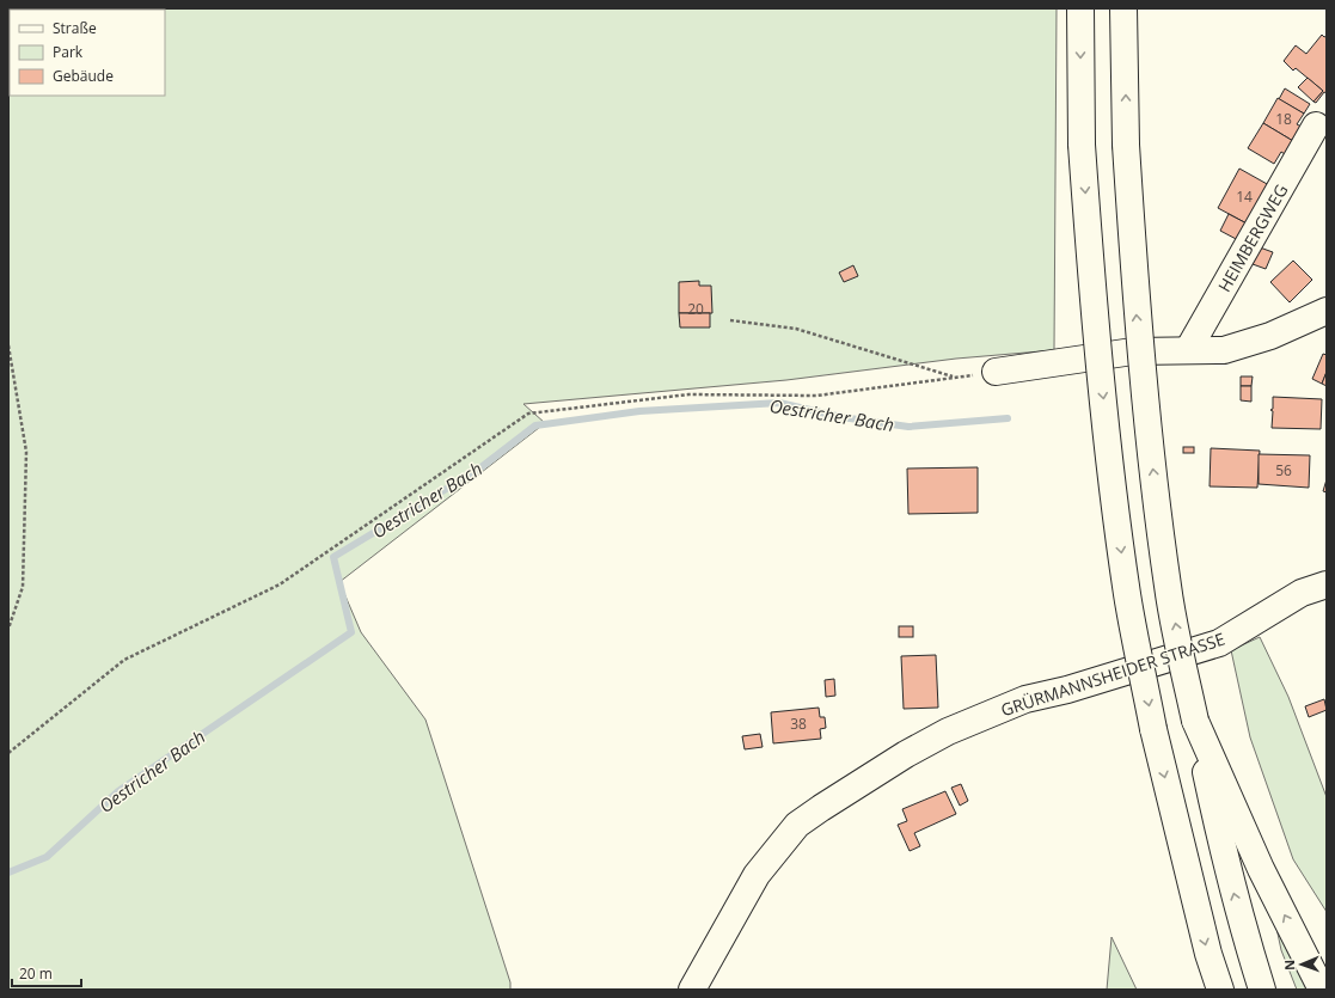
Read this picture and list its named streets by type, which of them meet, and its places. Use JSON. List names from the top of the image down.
{
  "streets": {
    "main road": ["HEIMBERGWEG", "GRÜRMANNSHEIDER STRASSE"]
  },
  "water": ["Oestricher Bach"],
  "house_numbers": [
    "18",
    "14",
    "20",
    "56",
    "38"
  ],
  "legend": ["Straße", "Park", "Gebäude"],
  "scale_bar": "20 m",
  "north": "left"
}
